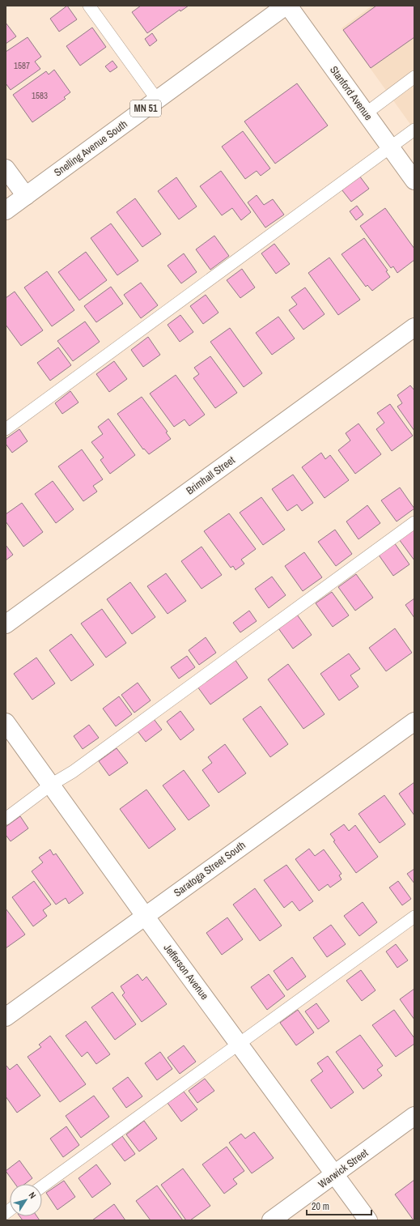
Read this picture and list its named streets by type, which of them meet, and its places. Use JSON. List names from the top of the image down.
{
  "streets": {
    "street": [
      "Stanford Avenue",
      "MN 51",
      "Snelling Avenue South",
      "Brimhall Street",
      "Saratoga Street South",
      "Jefferson Avenue",
      "Warwick Street"
    ]
  },
  "crossings": [
    ["Saratoga Street South", "Jefferson Avenue"],
    ["Jefferson Avenue", "Warwick Street"]
  ],
  "house_numbers": ["1587", "1583"],
  "scale_bar": "20 m",
  "north": "top right"
}
